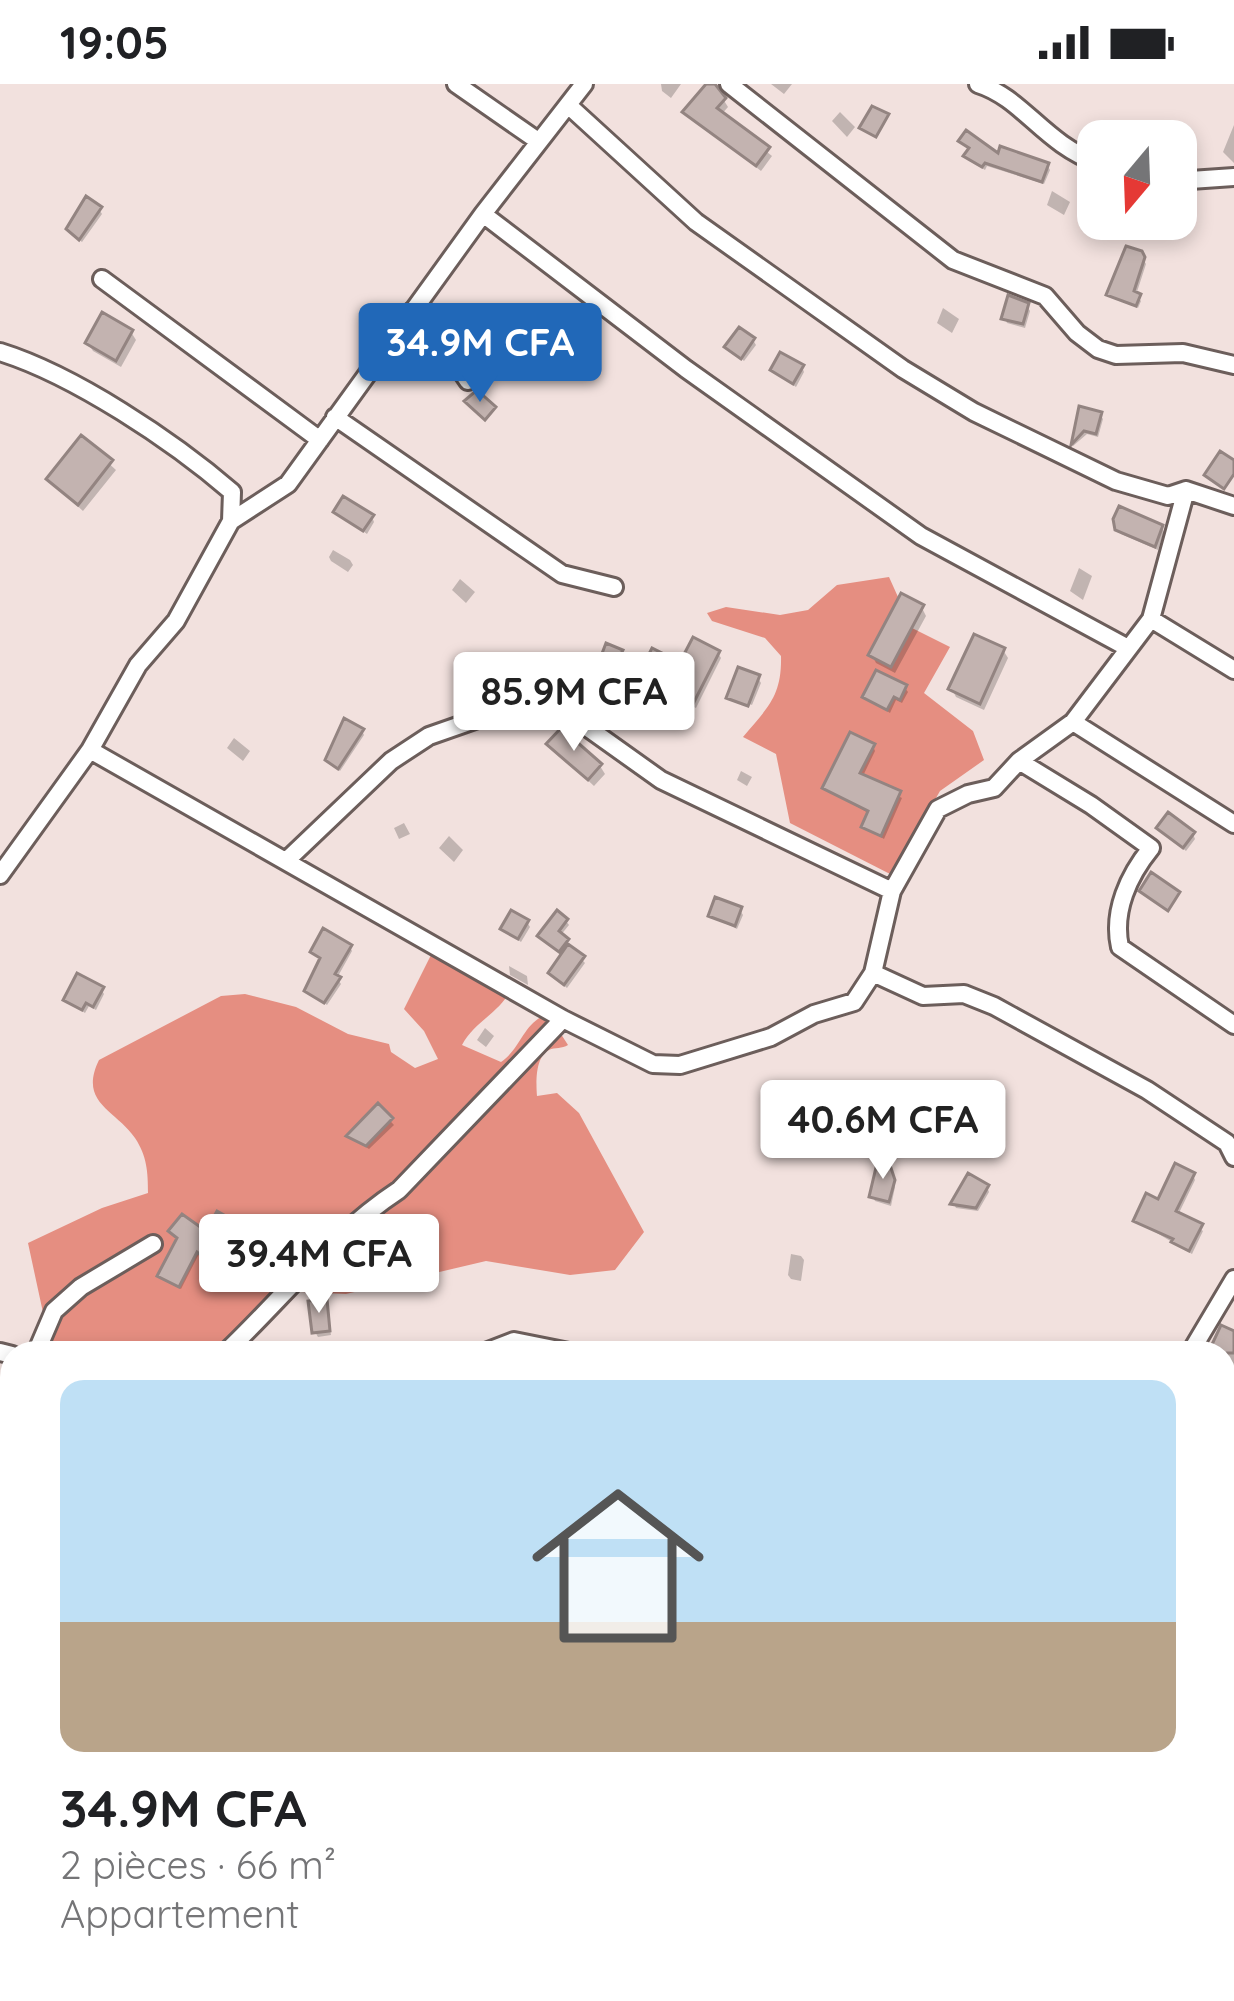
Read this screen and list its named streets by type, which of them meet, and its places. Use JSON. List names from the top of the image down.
{
  "north": "bottom",
  "page": {
    "status": "19:05",
    "price": [
      "34.9M CFA",
      "85.9M CFA",
      "40.6M CFA",
      "39.4M CFA"
    ],
    "list": [
      {
        "name": "34.9M CFA",
        "note": "2 pièces · 66 m² · Appartement"
      }
    ]
  }
}
